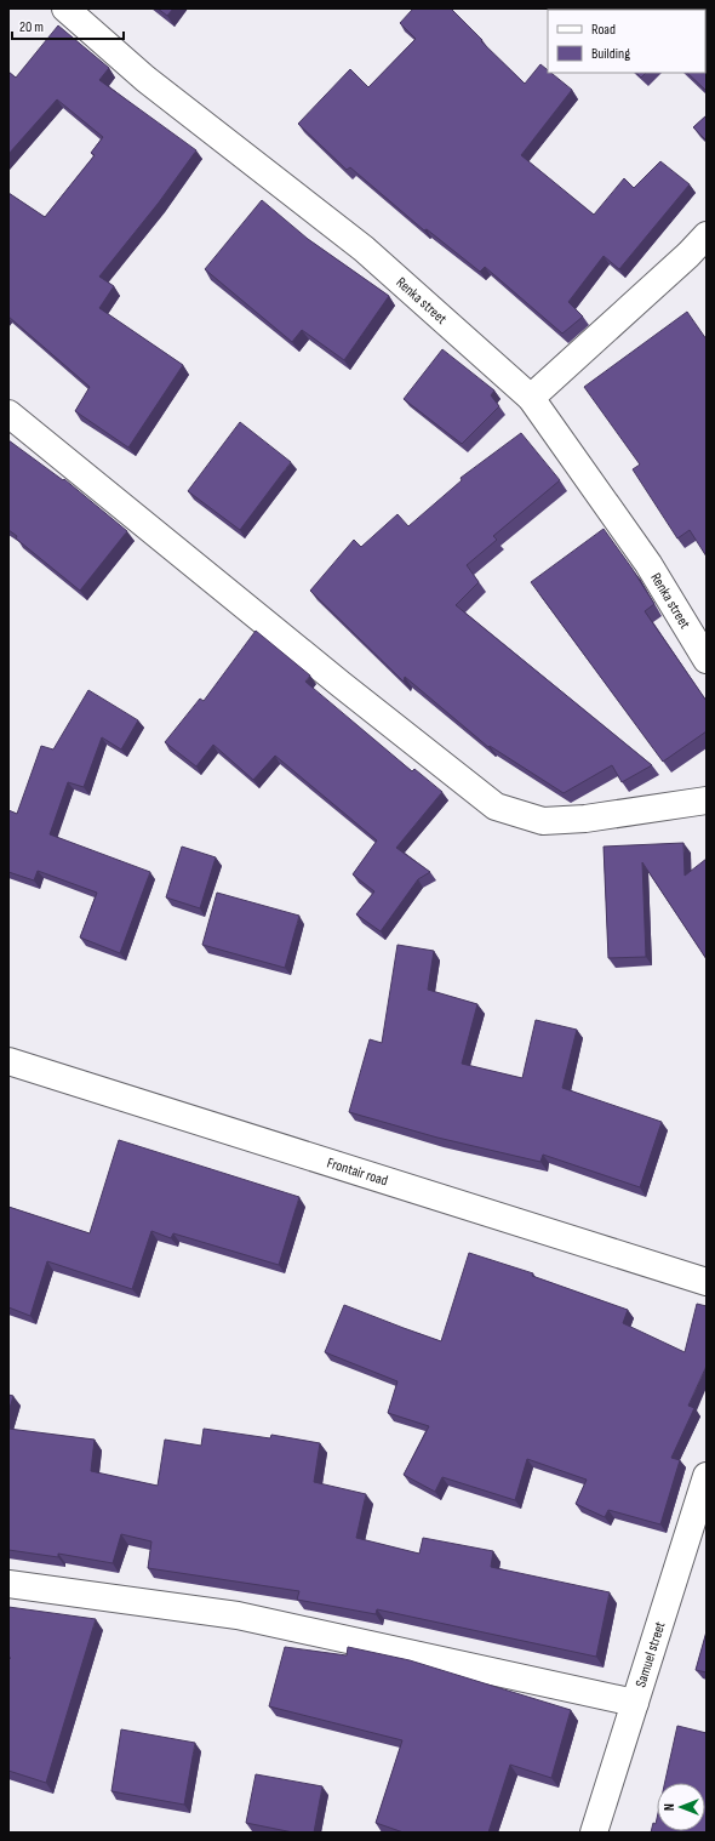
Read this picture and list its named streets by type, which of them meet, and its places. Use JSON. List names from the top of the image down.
{
  "streets": {
    "street": ["Renka street", "Frontair road", "Samuel street"]
  },
  "legend": ["Road", "Building"],
  "scale_bar": "20 m",
  "north": "left"
}
